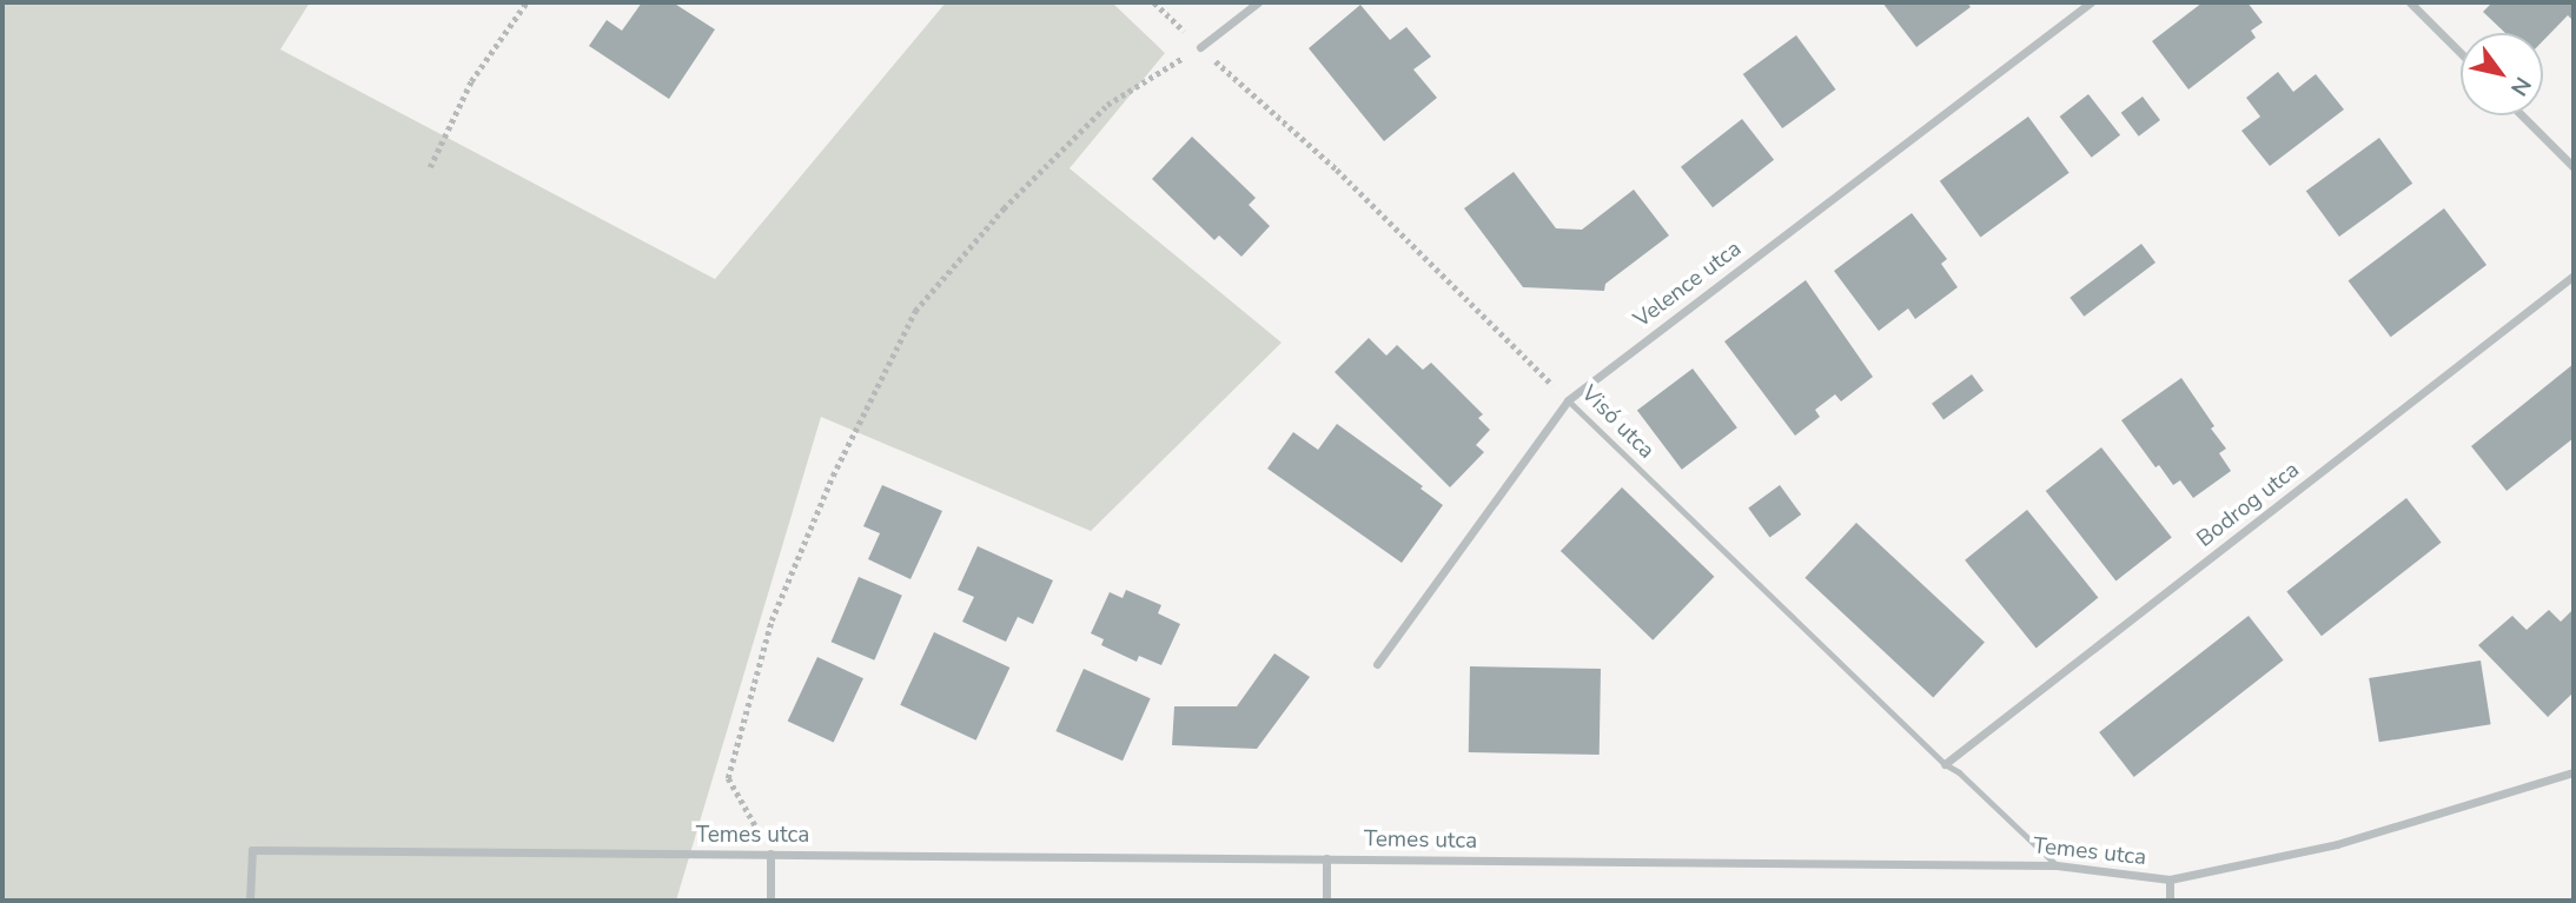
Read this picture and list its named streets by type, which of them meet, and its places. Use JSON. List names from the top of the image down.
{
  "streets": {
    "street": ["Velence utca", "Bodrog utca", "Temes utca"],
    "lane": ["Visó utca"]
  },
  "crossings": [
    ["Velence utca", "Visó utca"],
    ["Visó utca", "Bodrog utca"],
    ["Visó utca", "Temes utca"]
  ],
  "north": "bottom right"
}
